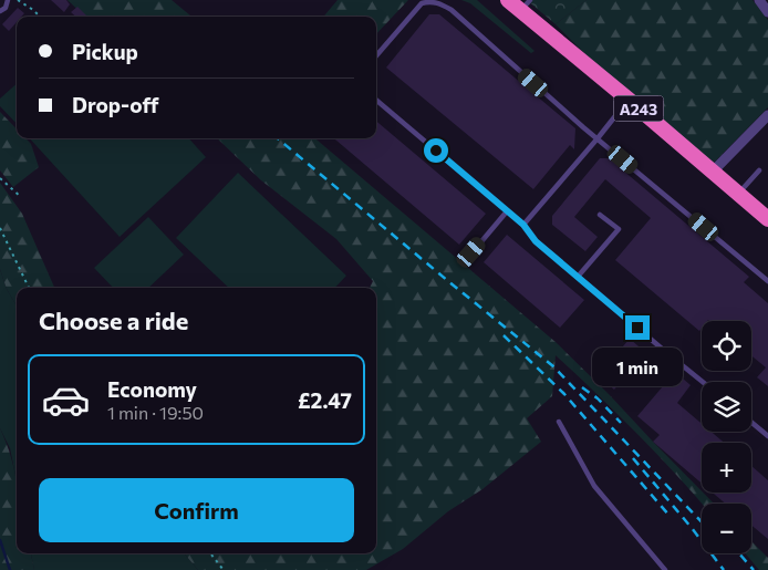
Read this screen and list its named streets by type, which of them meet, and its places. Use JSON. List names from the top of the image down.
{
  "streets": {
    "highway": ["A243"]
  },
  "page": {
    "banner": ["Pickup", "Drop-off"],
    "heading": "Choose a ride",
    "map_buttons": ["+", "−"],
    "bubble": "1 min",
    "list": [
      {
        "name": "Economy",
        "note": "1 min · 19:50",
        "value": "£2.47"
      }
    ],
    "buttons": "Confirm"
  }
}
